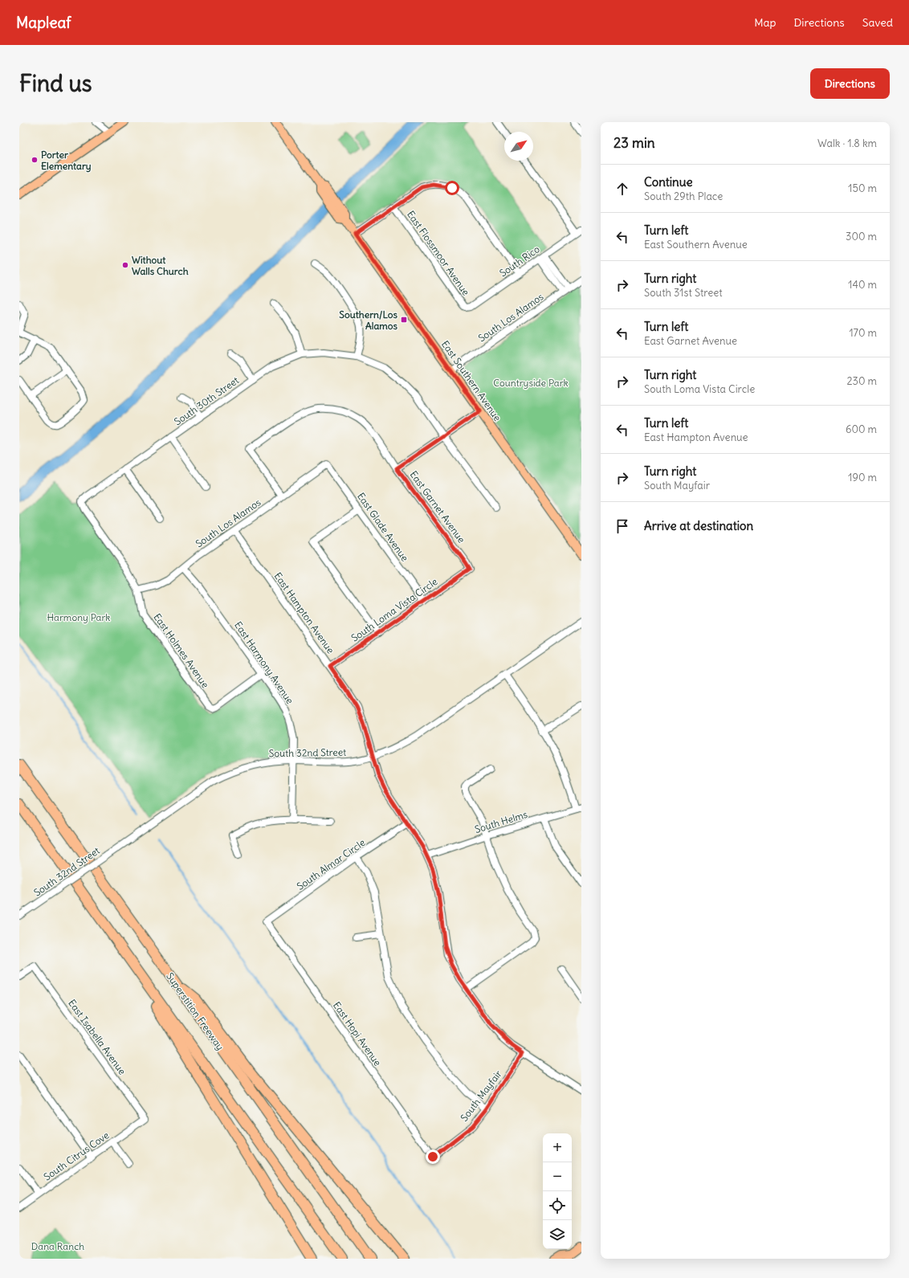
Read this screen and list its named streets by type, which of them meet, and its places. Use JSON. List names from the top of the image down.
{
  "streets": {
    "highway": ["Superstition Freeway"],
    "main road": ["East Southern Avenue"],
    "street": [
      "East Flossmoor Avenue",
      "South Rico",
      "South Los Alamos",
      "South 30th Street",
      "East Garnet Avenue",
      "East Glade Avenue",
      "South Loma Vista Circle",
      "East Hampton Avenue",
      "East Holmes Avenue",
      "East Harmony Avenue",
      "South 32nd Street",
      "South Helms",
      "South Almar Circle",
      "East Hopi Avenue",
      "East Isabella Avenue",
      "South Mayfair",
      "South Citrus Cove"
    ]
  },
  "crossings": [
    ["East Flossmoor Avenue", "South Rico"],
    ["South Los Alamos", "East Southern Avenue"],
    ["South Los Alamos", "East Garnet Avenue"],
    ["South Los Alamos", "East Glade Avenue"],
    ["South Los Alamos", "East Hampton Avenue"],
    ["South Los Alamos", "East Holmes Avenue"],
    ["South Los Alamos", "East Harmony Avenue"],
    ["South 30th Street", "East Holmes Avenue"],
    ["East Garnet Avenue", "South Loma Vista Circle"],
    ["East Glade Avenue", "South Loma Vista Circle"],
    ["South Loma Vista Circle", "East Hampton Avenue"],
    ["East Hampton Avenue", "South 32nd Street"],
    ["East Hampton Avenue", "South Helms"],
    ["East Hampton Avenue", "South Almar Circle"],
    ["East Hampton Avenue", "South Mayfair"],
    ["East Holmes Avenue", "East Harmony Avenue"],
    ["East Harmony Avenue", "South 32nd Street"],
    ["South Almar Circle", "East Hopi Avenue"],
    ["East Hopi Avenue", "South Mayfair"],
    ["East Isabella Avenue", "South Citrus Cove"]
  ],
  "parks": ["Countryside Park", "Harmony Park", "Dana Ranch"],
  "places": {
    "other": ["Porter Elementary", "Without Walls Church"],
    "transit": ["Southern/Los Alamos"]
  },
  "north": "top right",
  "page": {
    "header": "Mapleaf",
    "nav": ["Map", "Directions", "Saved"],
    "buttons": "Directions",
    "title": "Find us",
    "heading": ["23 min", "Walk · 1.8 km"],
    "list": [
      ["Continue", "South 29th Place", "150 m"],
      ["Turn left", "East Southern Avenue", "300 m"],
      ["Turn right", "South 31st Street", "140 m"],
      ["Turn left", "East Garnet Avenue", "170 m"],
      ["Turn right", "South Loma Vista Circle", "230 m"],
      ["Turn left", "East Hampton Avenue", "600 m"],
      ["Turn right", "South Mayfair", "190 m"],
      "Arrive at destination"
    ],
    "map_buttons": ["+", "−"]
  }
}
